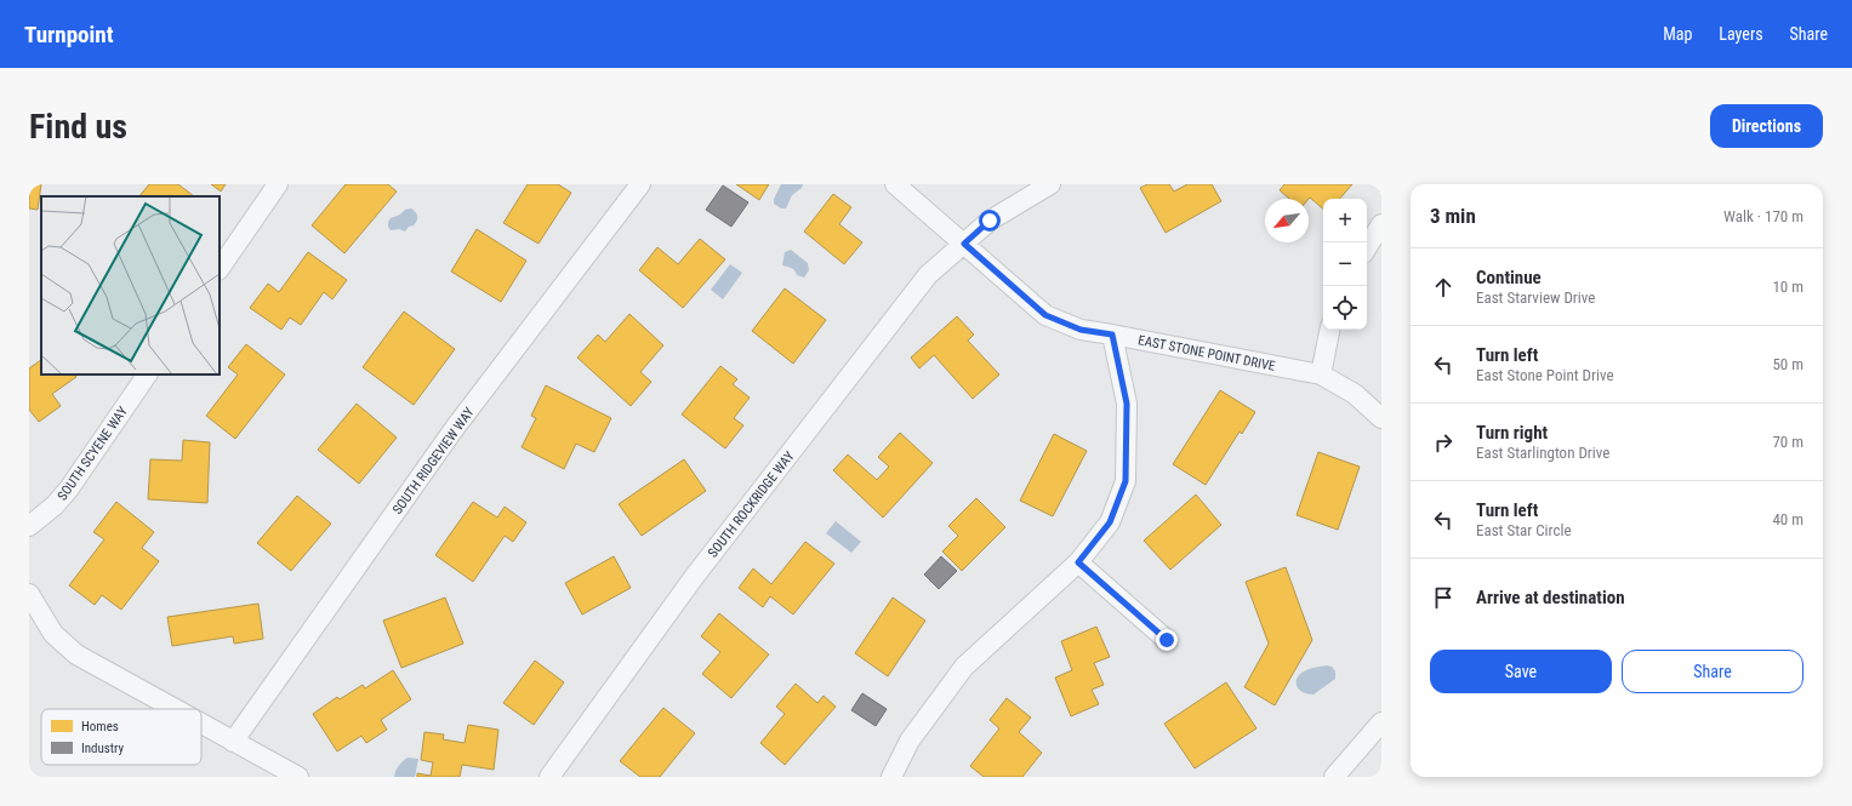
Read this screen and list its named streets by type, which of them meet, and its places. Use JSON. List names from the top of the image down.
{
  "streets": {
    "street": [
      "EAST STONE POINT DRIVE",
      "SOUTH SCYENE WAY",
      "SOUTH RIDGEVIEW WAY",
      "SOUTH ROCKRIDGE WAY"
    ]
  },
  "crossings": [
    ["EAST STONE POINT DRIVE", "SOUTH ROCKRIDGE WAY"]
  ],
  "legend": ["Homes", "Industry"],
  "north": "bottom left",
  "page": {
    "header": "Turnpoint",
    "nav": ["Map", "Layers", "Share"],
    "buttons": [
      "Directions",
      ["Save", "Share"]
    ],
    "title": "Find us",
    "heading": ["3 min", "Walk · 170 m"],
    "map_buttons": ["+", "−"],
    "list": [
      ["Continue", "East Starview Drive", "10 m"],
      ["Turn left", "East Stone Point Drive", "50 m"],
      ["Turn right", "East Starlington Drive", "70 m"],
      ["Turn left", "East Star Circle", "40 m"],
      "Arrive at destination"
    ]
  }
}
